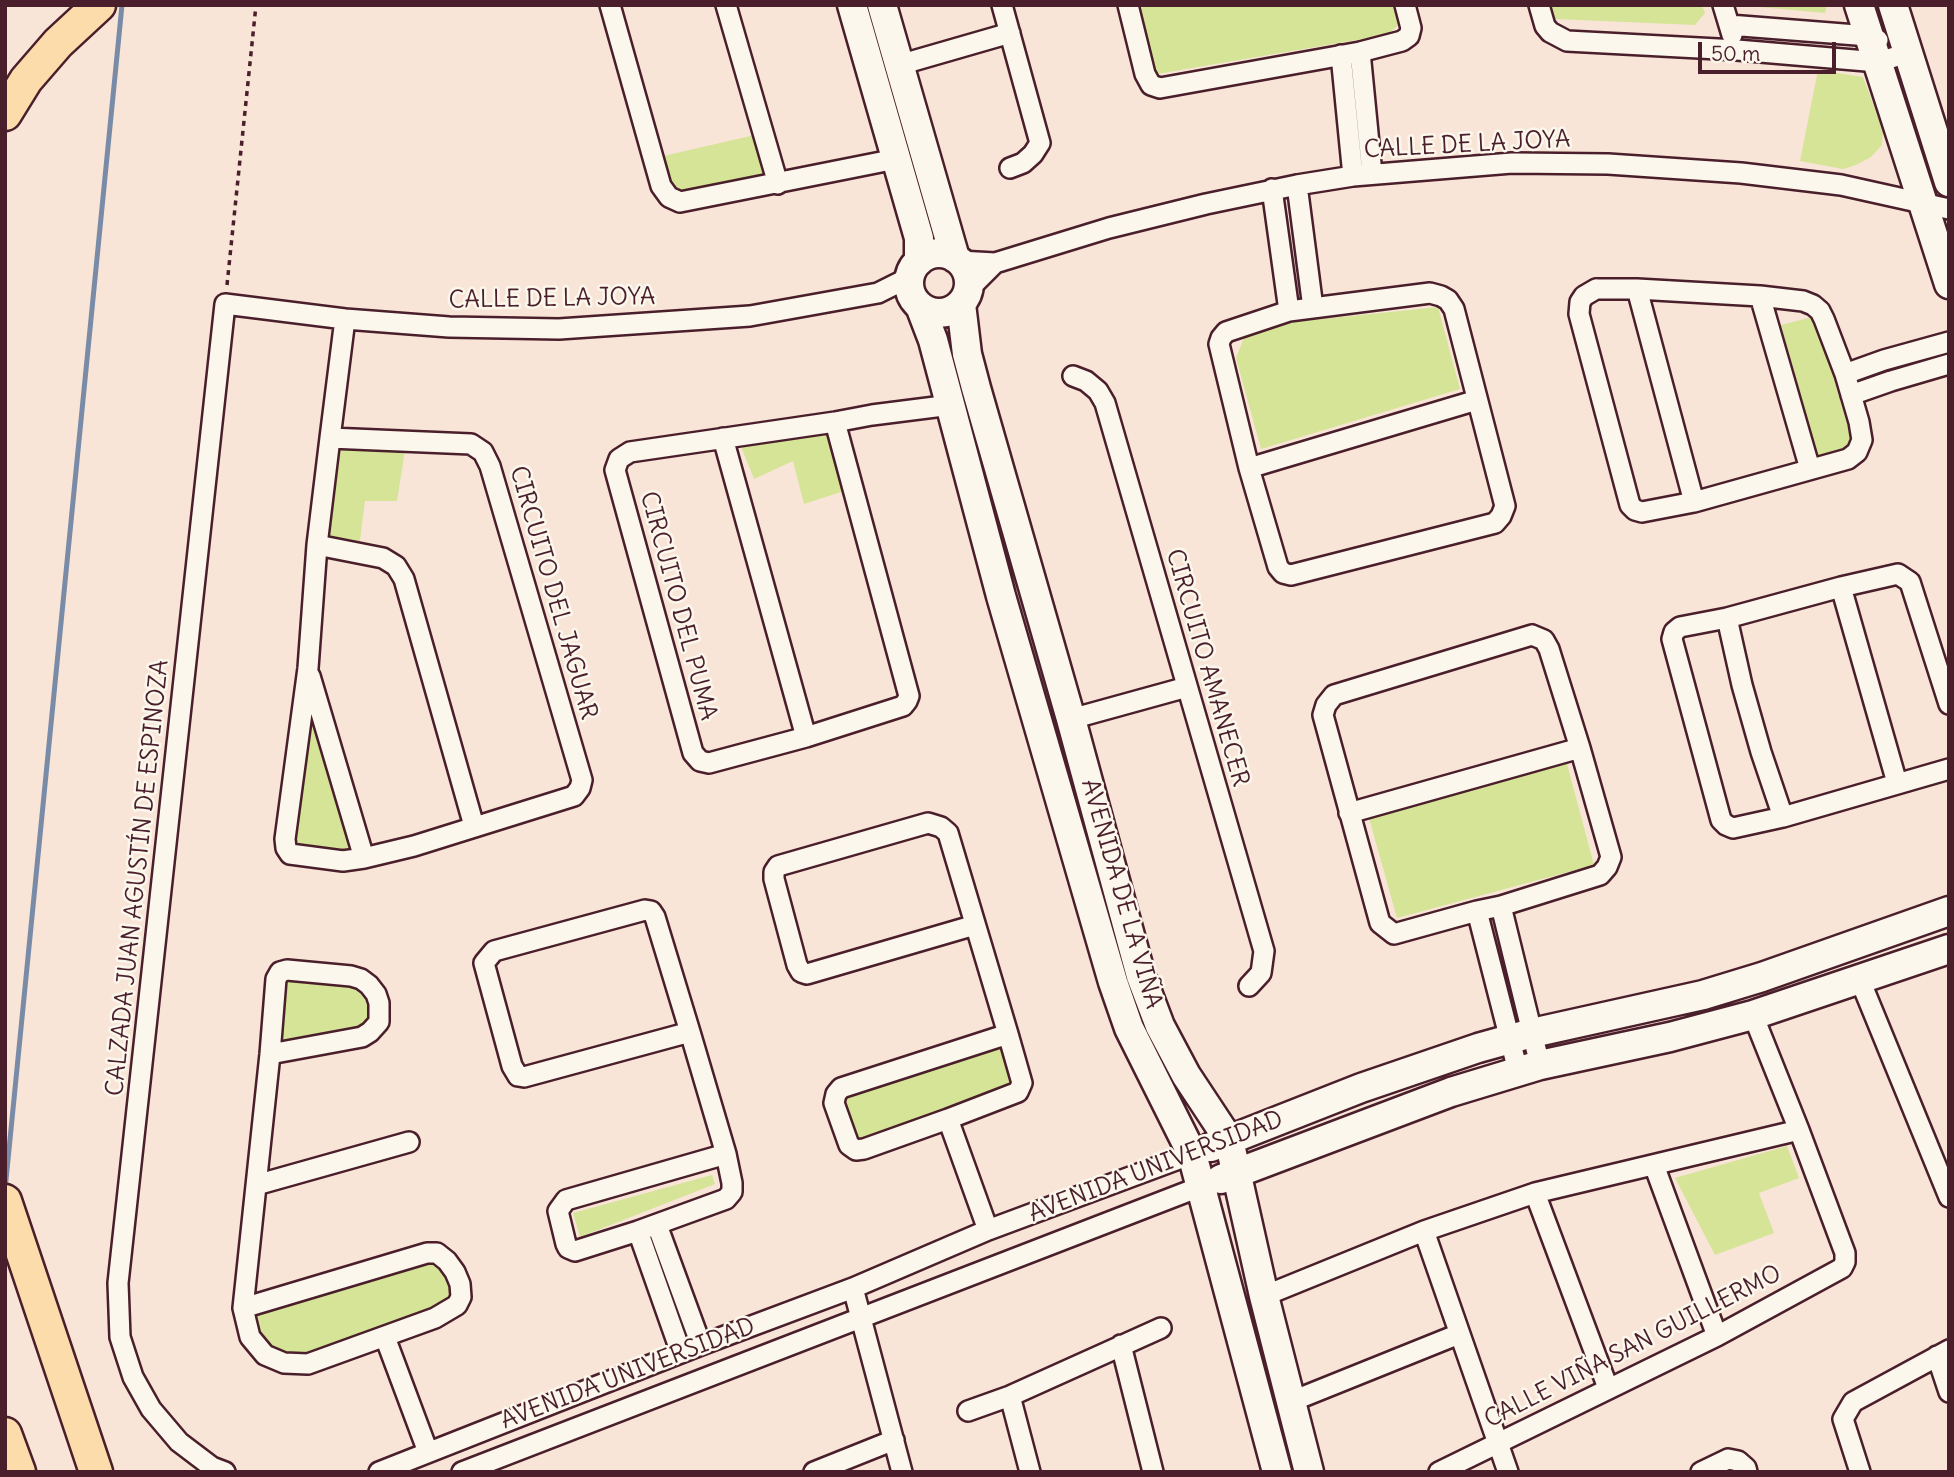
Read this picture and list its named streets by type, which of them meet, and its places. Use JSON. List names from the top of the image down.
{
  "streets": {
    "street": [
      "CALLE DE LA JOYA",
      "CIRCUITO DEL JAGUAR",
      "CIRCUITO DEL PUMA",
      "CIRCUITO AMANECER",
      "CALZADA JUAN AGUSTÍN DE ESPINOZA",
      "AVENIDA DE LA VIÑA",
      "AVENIDA UNIVERSIDAD",
      "CALLE VIÑA SAN GUILLERMO"
    ]
  },
  "crossings": [
    ["CALLE DE LA JOYA", "CIRCUITO DEL JAGUAR"],
    ["CALLE DE LA JOYA", "CALZADA JUAN AGUSTÍN DE ESPINOZA"],
    ["CALLE DE LA JOYA", "AVENIDA DE LA VIÑA"],
    ["CIRCUITO DEL PUMA", "AVENIDA DE LA VIÑA"],
    ["AVENIDA DE LA VIÑA", "AVENIDA UNIVERSIDAD"]
  ],
  "scale_bar": "50 m"
}
